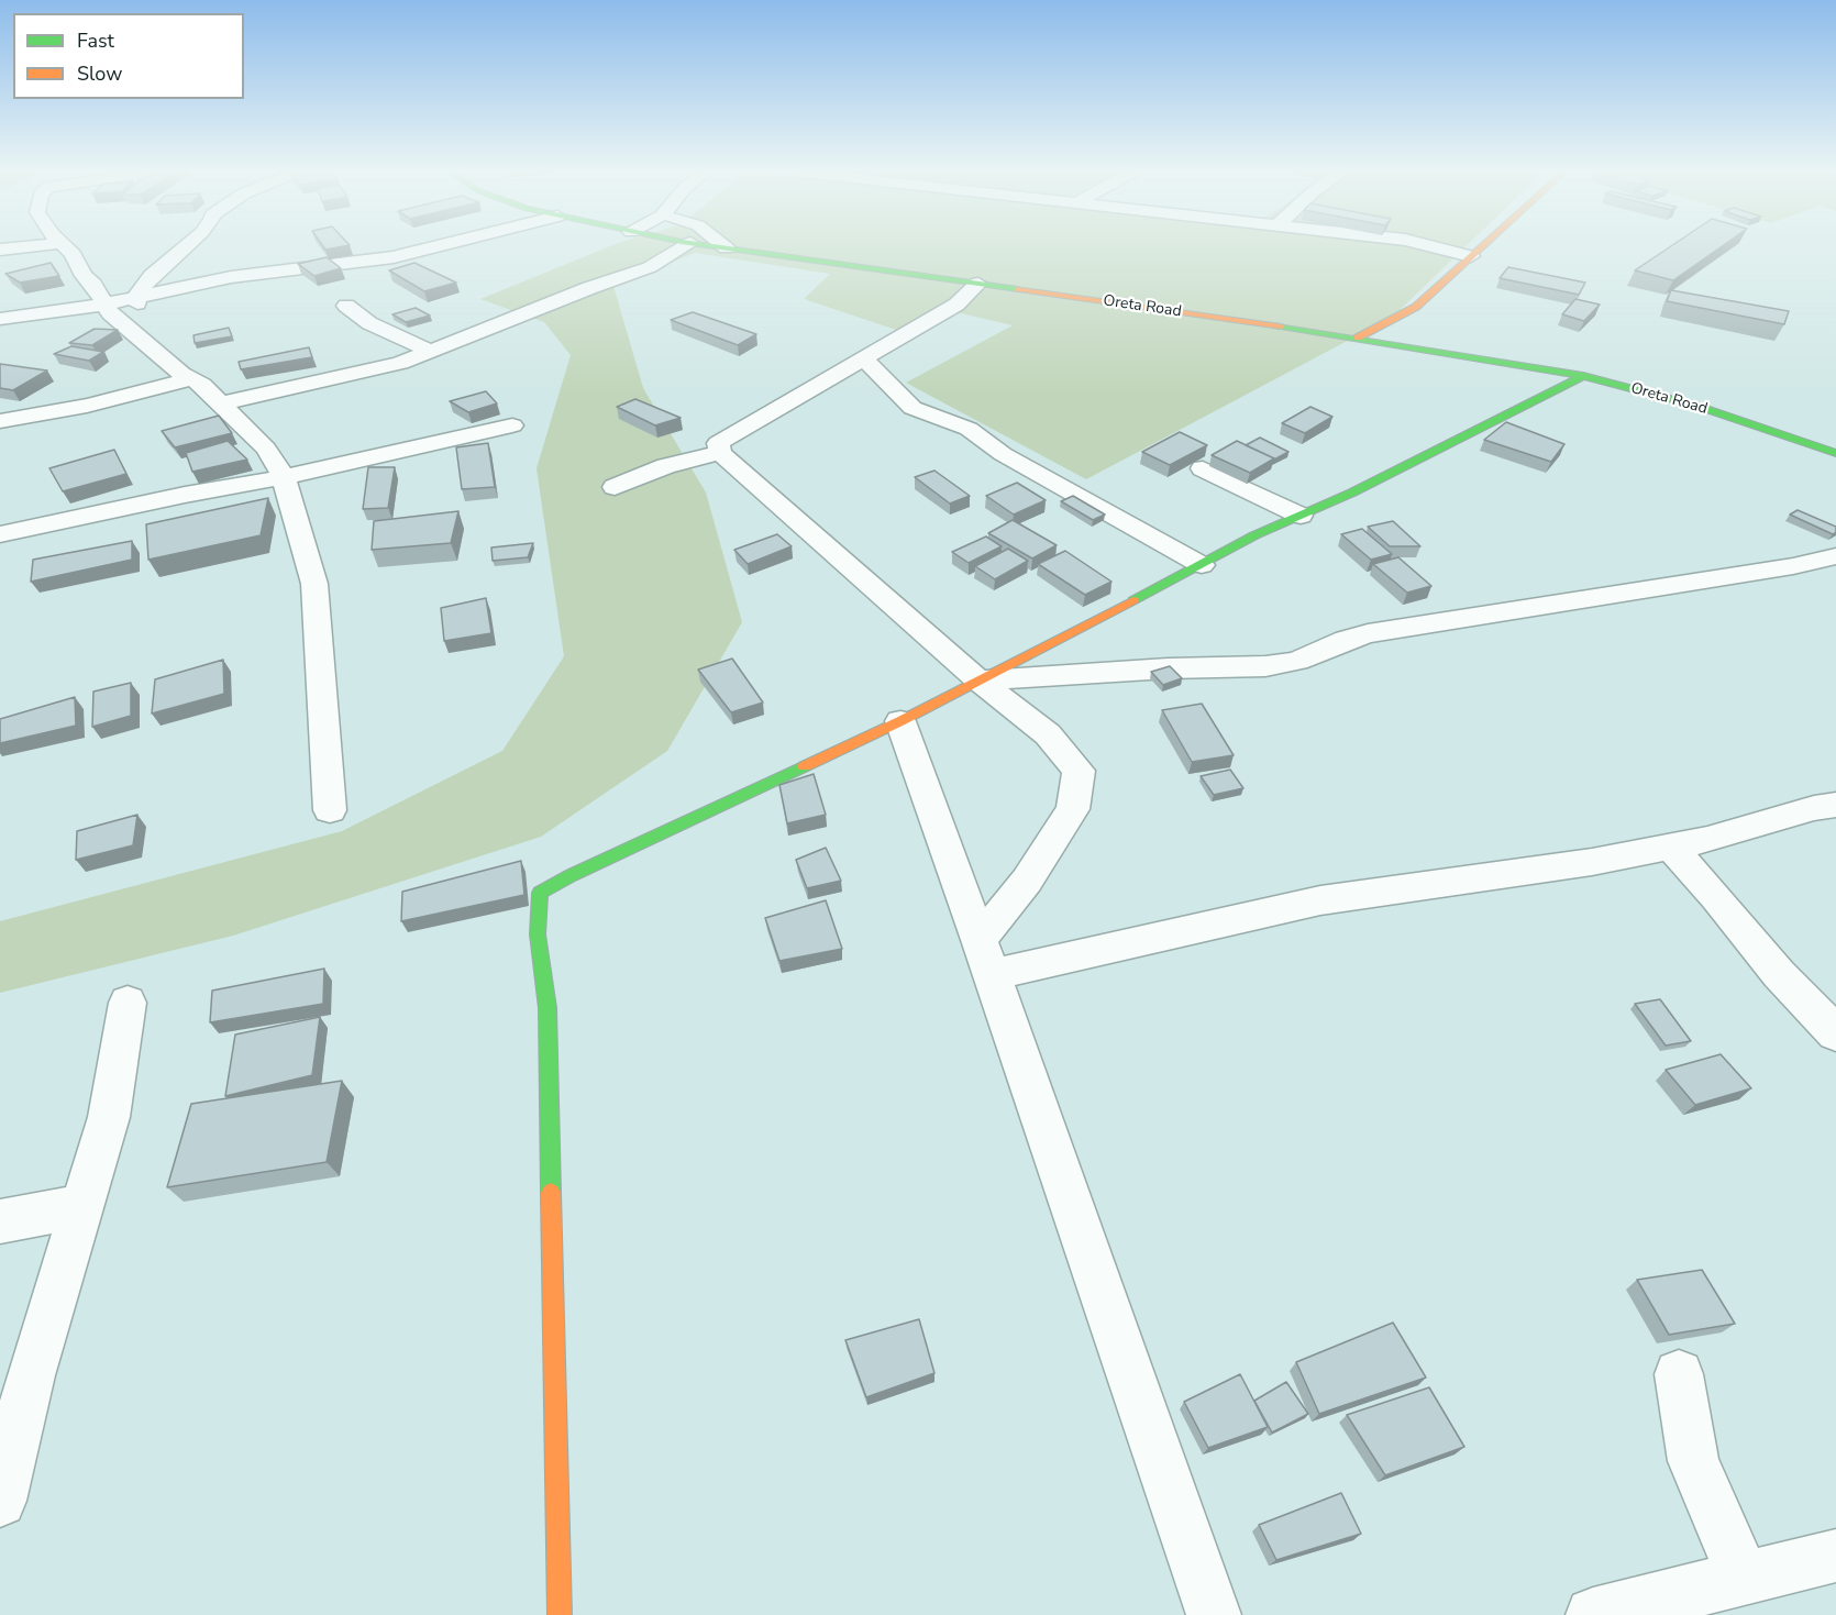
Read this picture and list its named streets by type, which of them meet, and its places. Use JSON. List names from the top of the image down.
{
  "streets": {
    "street": ["Oreta Road"]
  },
  "legend": ["Fast", "Slow"]
}
